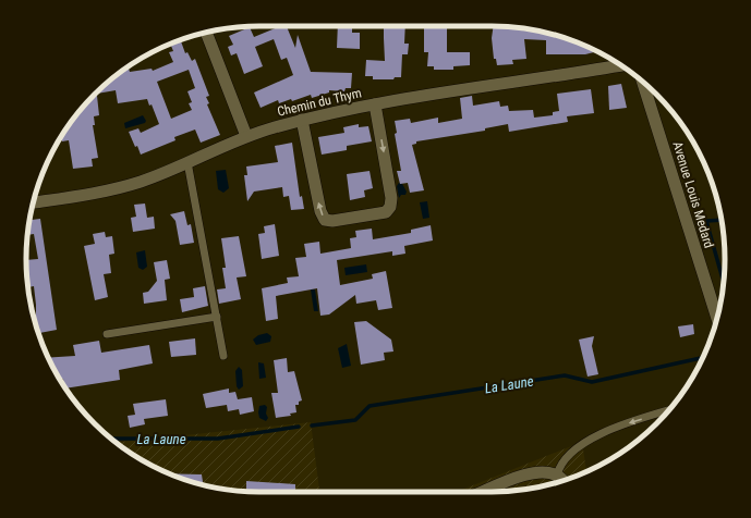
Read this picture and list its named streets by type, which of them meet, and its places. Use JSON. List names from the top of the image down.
{
  "streets": {
    "street": ["Chemin du Thym", "Avenue Louis Medard"]
  },
  "water": ["La Laune"]
}
